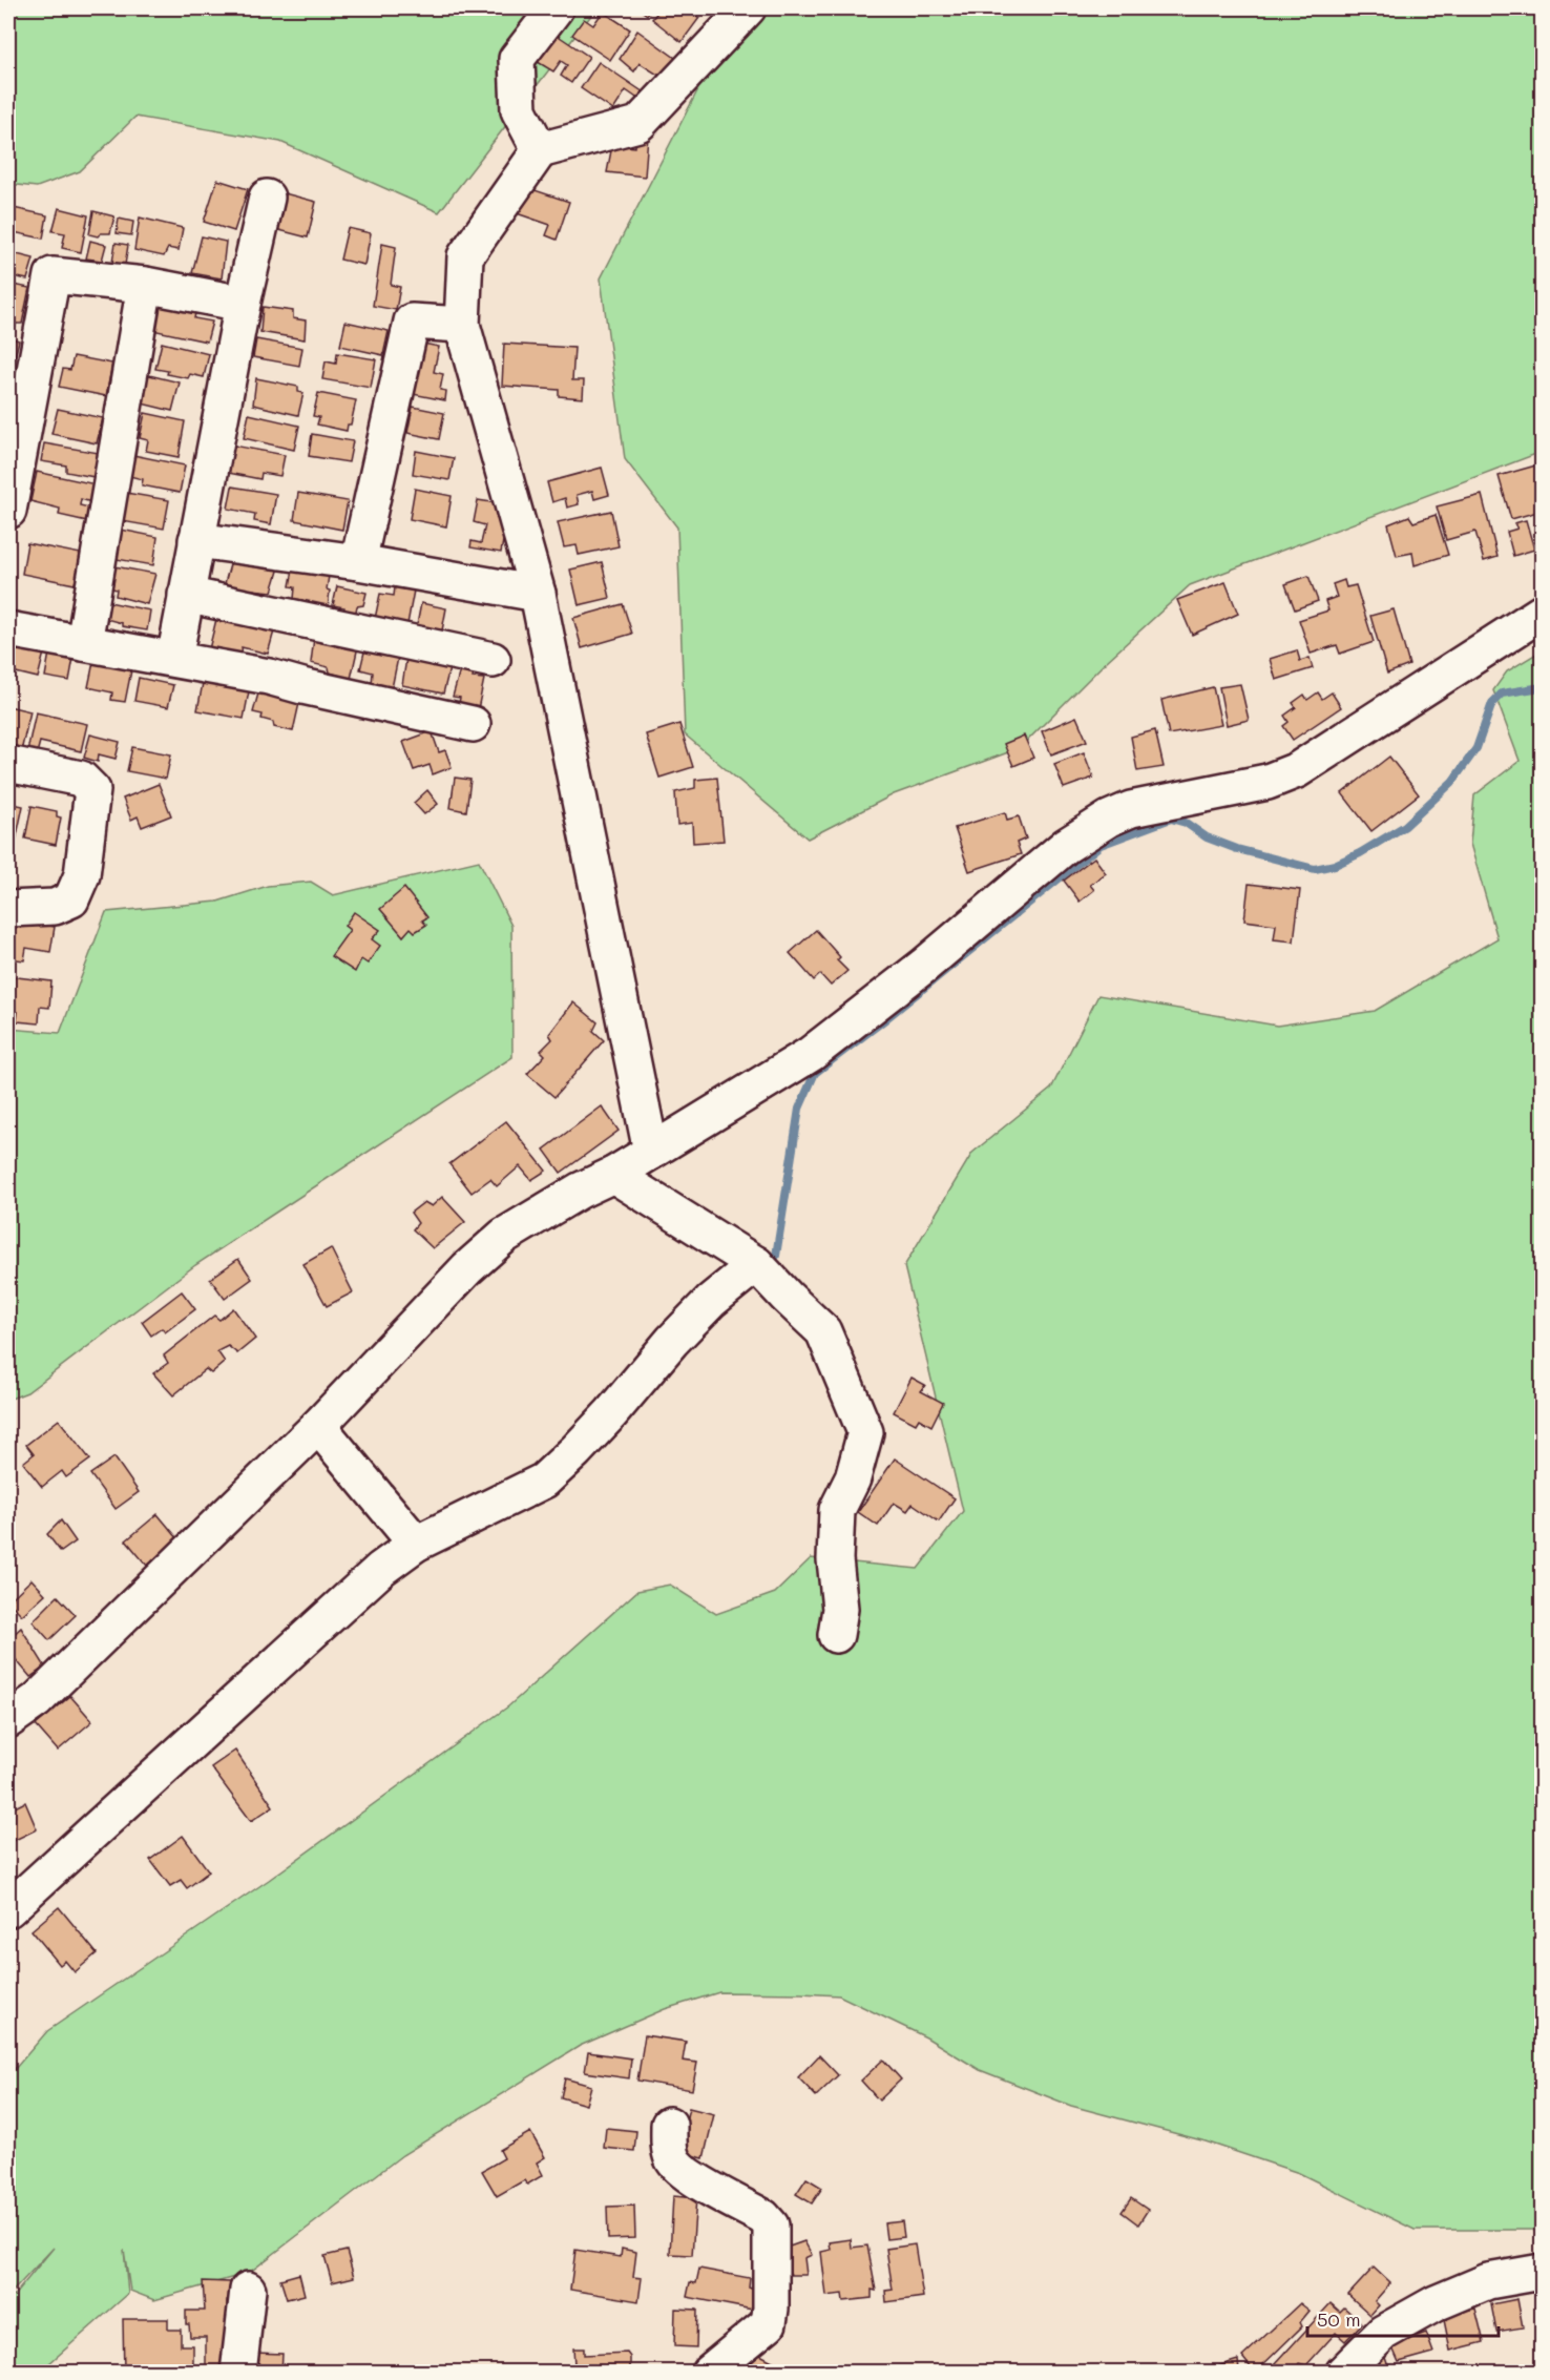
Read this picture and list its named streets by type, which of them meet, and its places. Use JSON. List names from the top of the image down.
{
  "scale_bar": "50 m"
}
